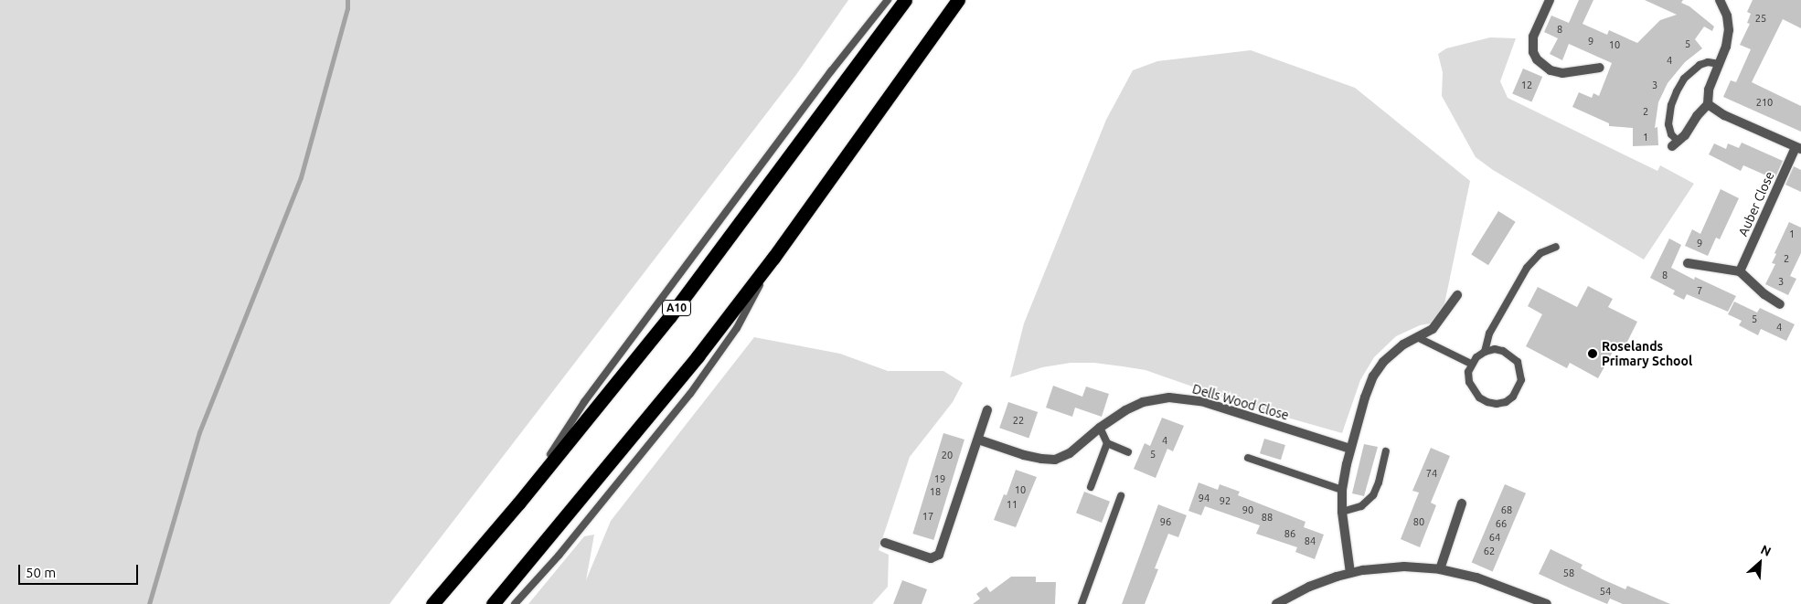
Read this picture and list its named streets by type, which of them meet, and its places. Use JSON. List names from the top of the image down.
{
  "streets": {
    "highway": ["A10"],
    "street": ["Auber Close", "Dells Wood Close"]
  },
  "places": ["Roselands Primary School"],
  "house_numbers": [
    "25",
    "8",
    "9",
    "5",
    "10",
    "4",
    "12",
    "3",
    "210",
    "2",
    "1",
    "1",
    "9",
    "2",
    "8",
    "3",
    "7",
    "5",
    "4",
    "22",
    "4",
    "5",
    "20",
    "74",
    "19",
    "10",
    "18",
    "94",
    "92",
    "11",
    "90",
    "68",
    "17",
    "88",
    "96",
    "80",
    "66",
    "86",
    "64",
    "84",
    "62",
    "58",
    "54"
  ],
  "scale_bar": "50 m",
  "north": "top right"
}
